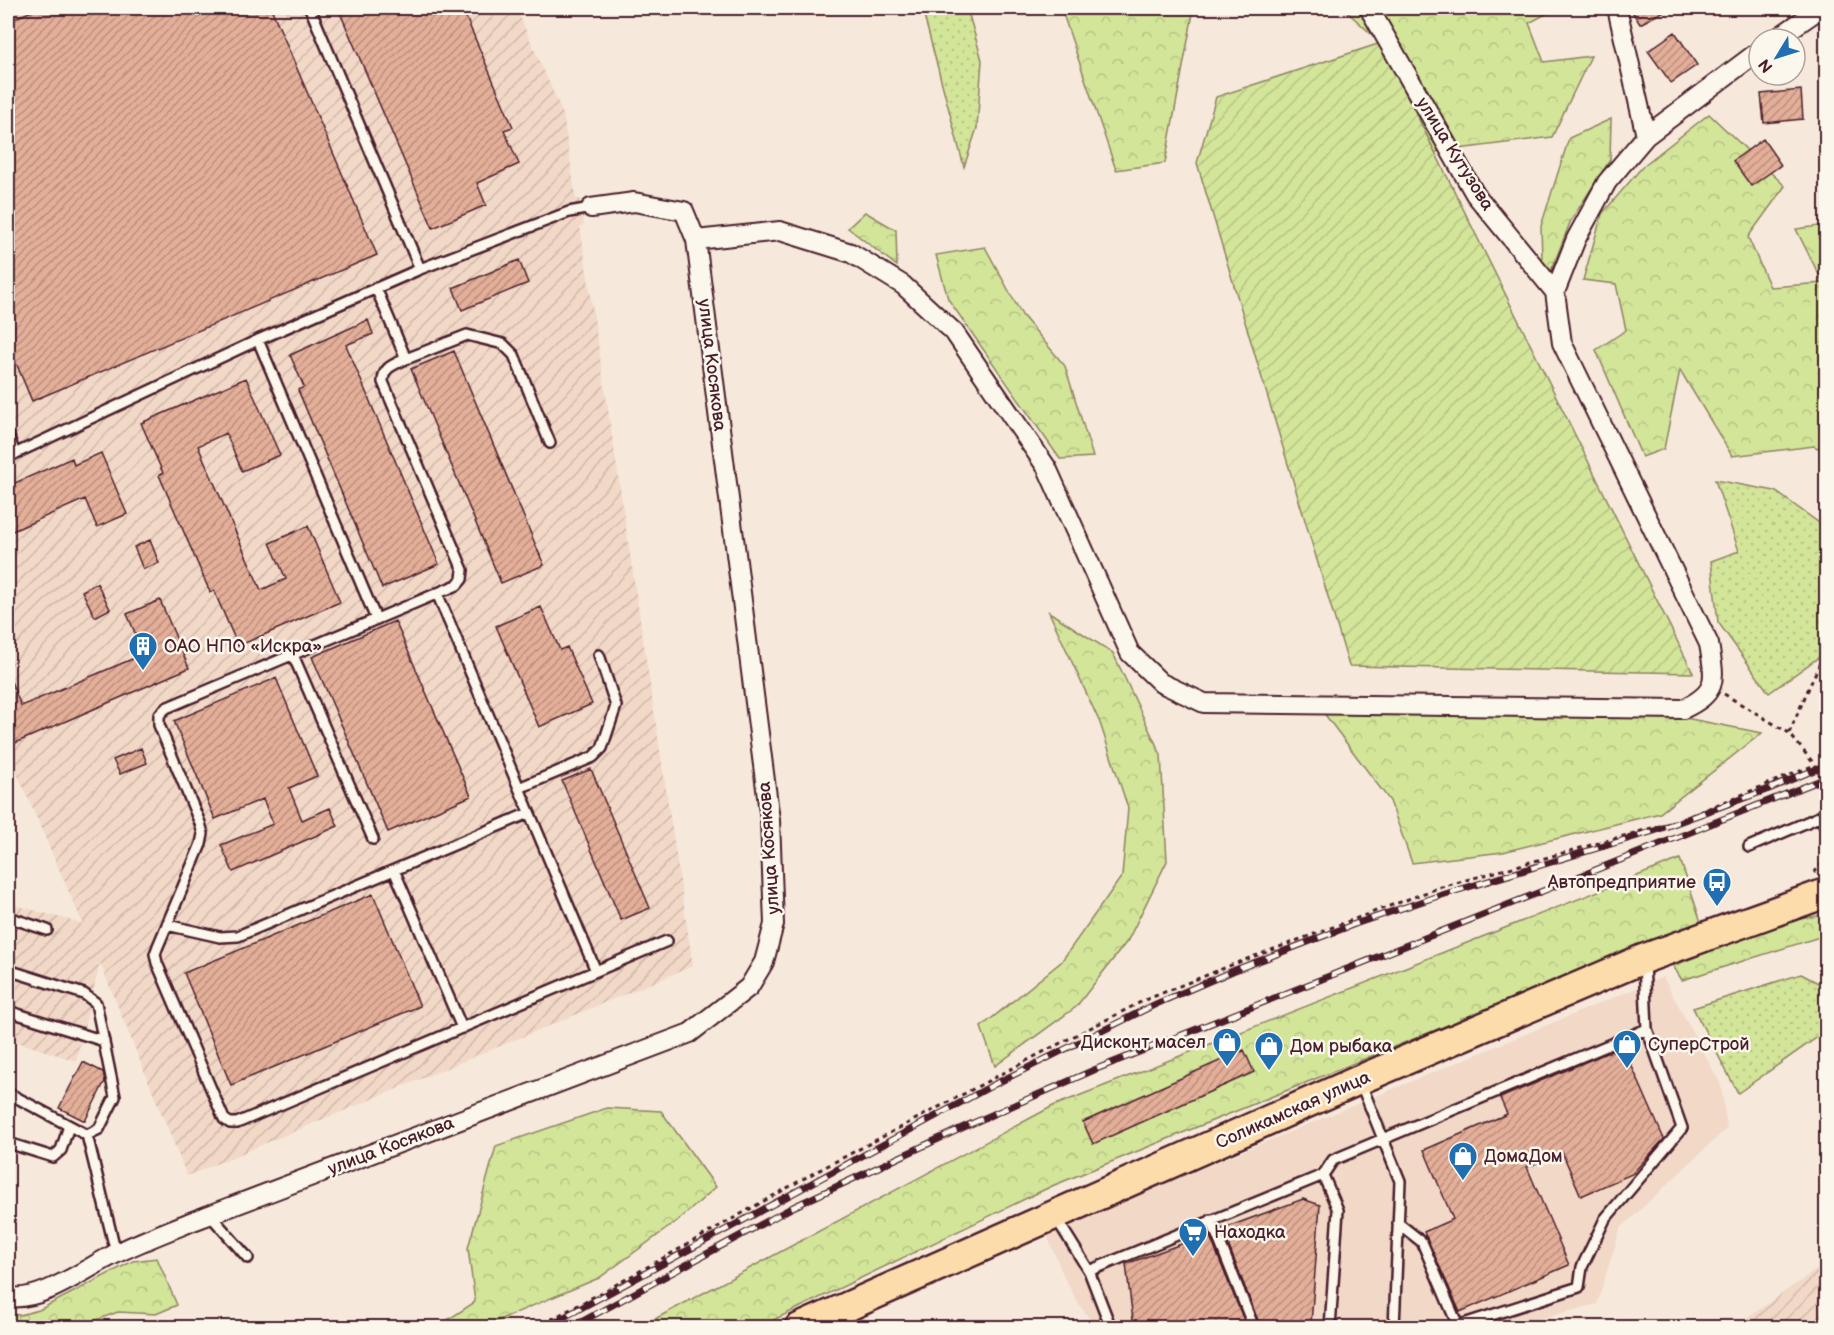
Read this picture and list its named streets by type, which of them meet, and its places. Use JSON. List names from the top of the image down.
{
  "streets": {
    "main road": ["Соликамская улица"],
    "street": ["улица Кутузова", "улица Косякова"]
  },
  "places": {
    "building": ["ОАО НПО «Искра»"],
    "bus stop": ["Автопредприятие"],
    "shop": [
      "Дисконт масел",
      "СуперСтрой",
      "Дом рыбака",
      "ДомаДом"
    ],
    "supermarket": ["Находка"]
  },
  "north": "bottom left"
}
